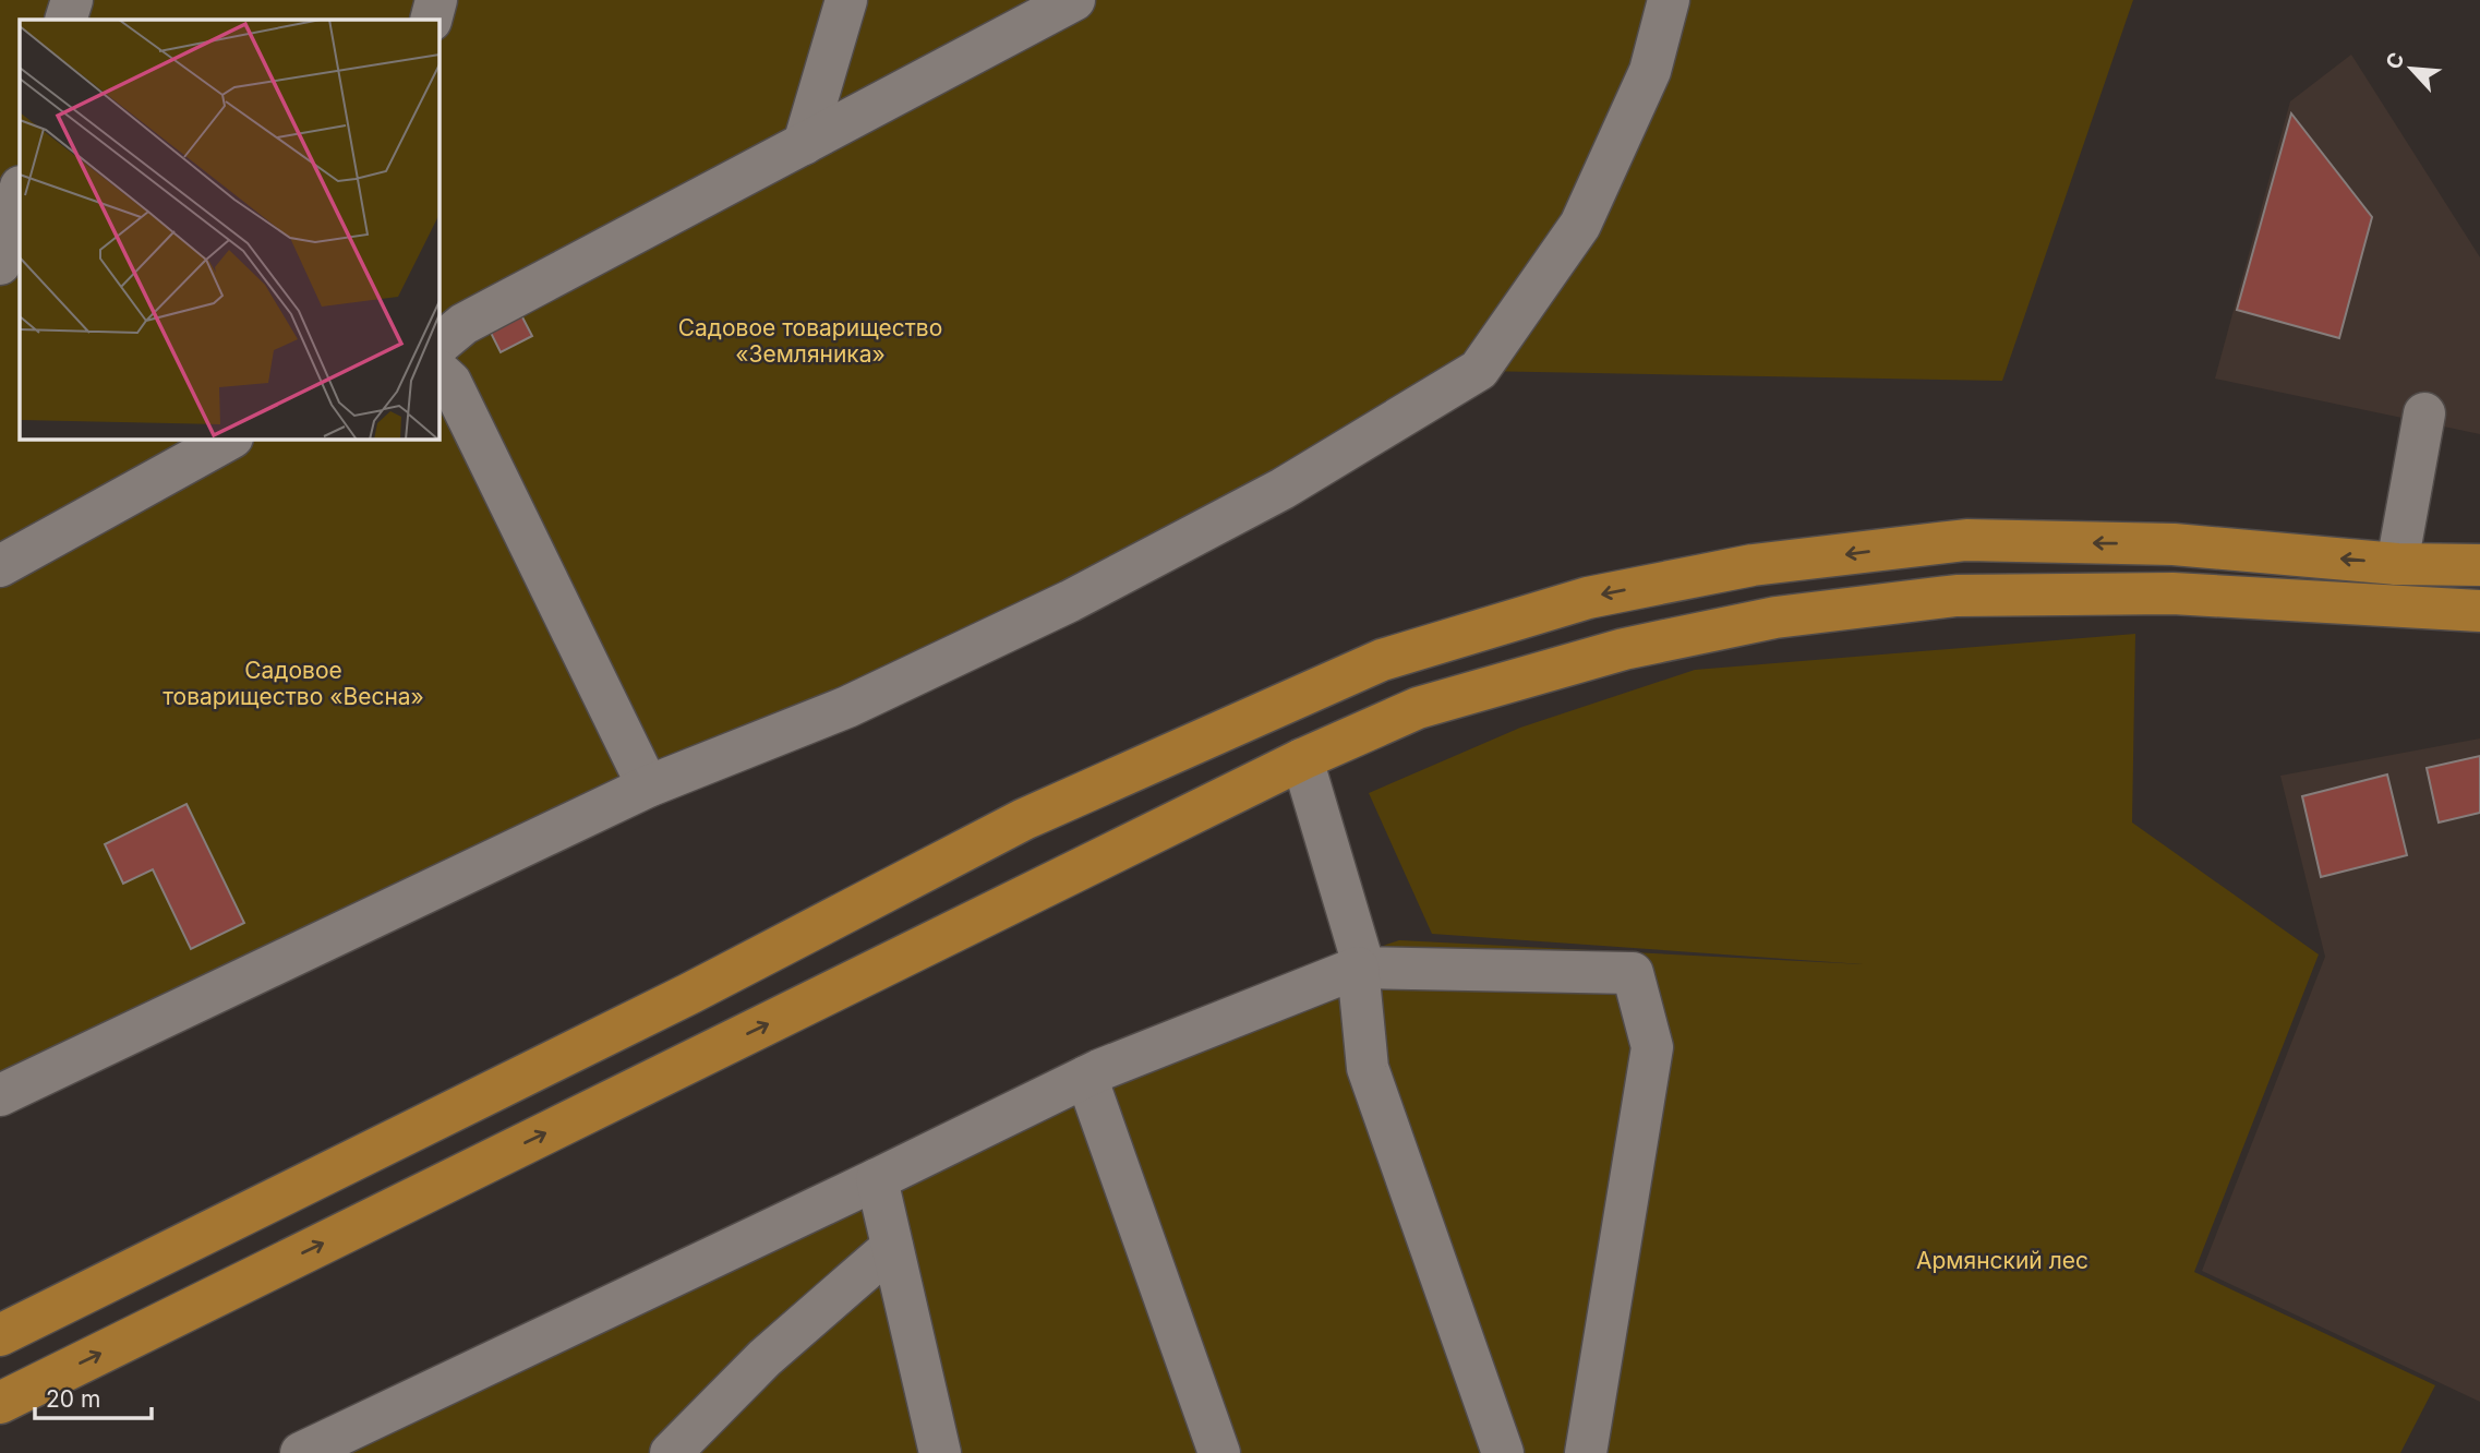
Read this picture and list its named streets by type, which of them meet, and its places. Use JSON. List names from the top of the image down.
{
  "parks": ["Садовое товарищество «Земляника»", "Садовое товарищество «Весна»", "Армянский лес"],
  "scale_bar": "20 m",
  "north": "top left"
}
